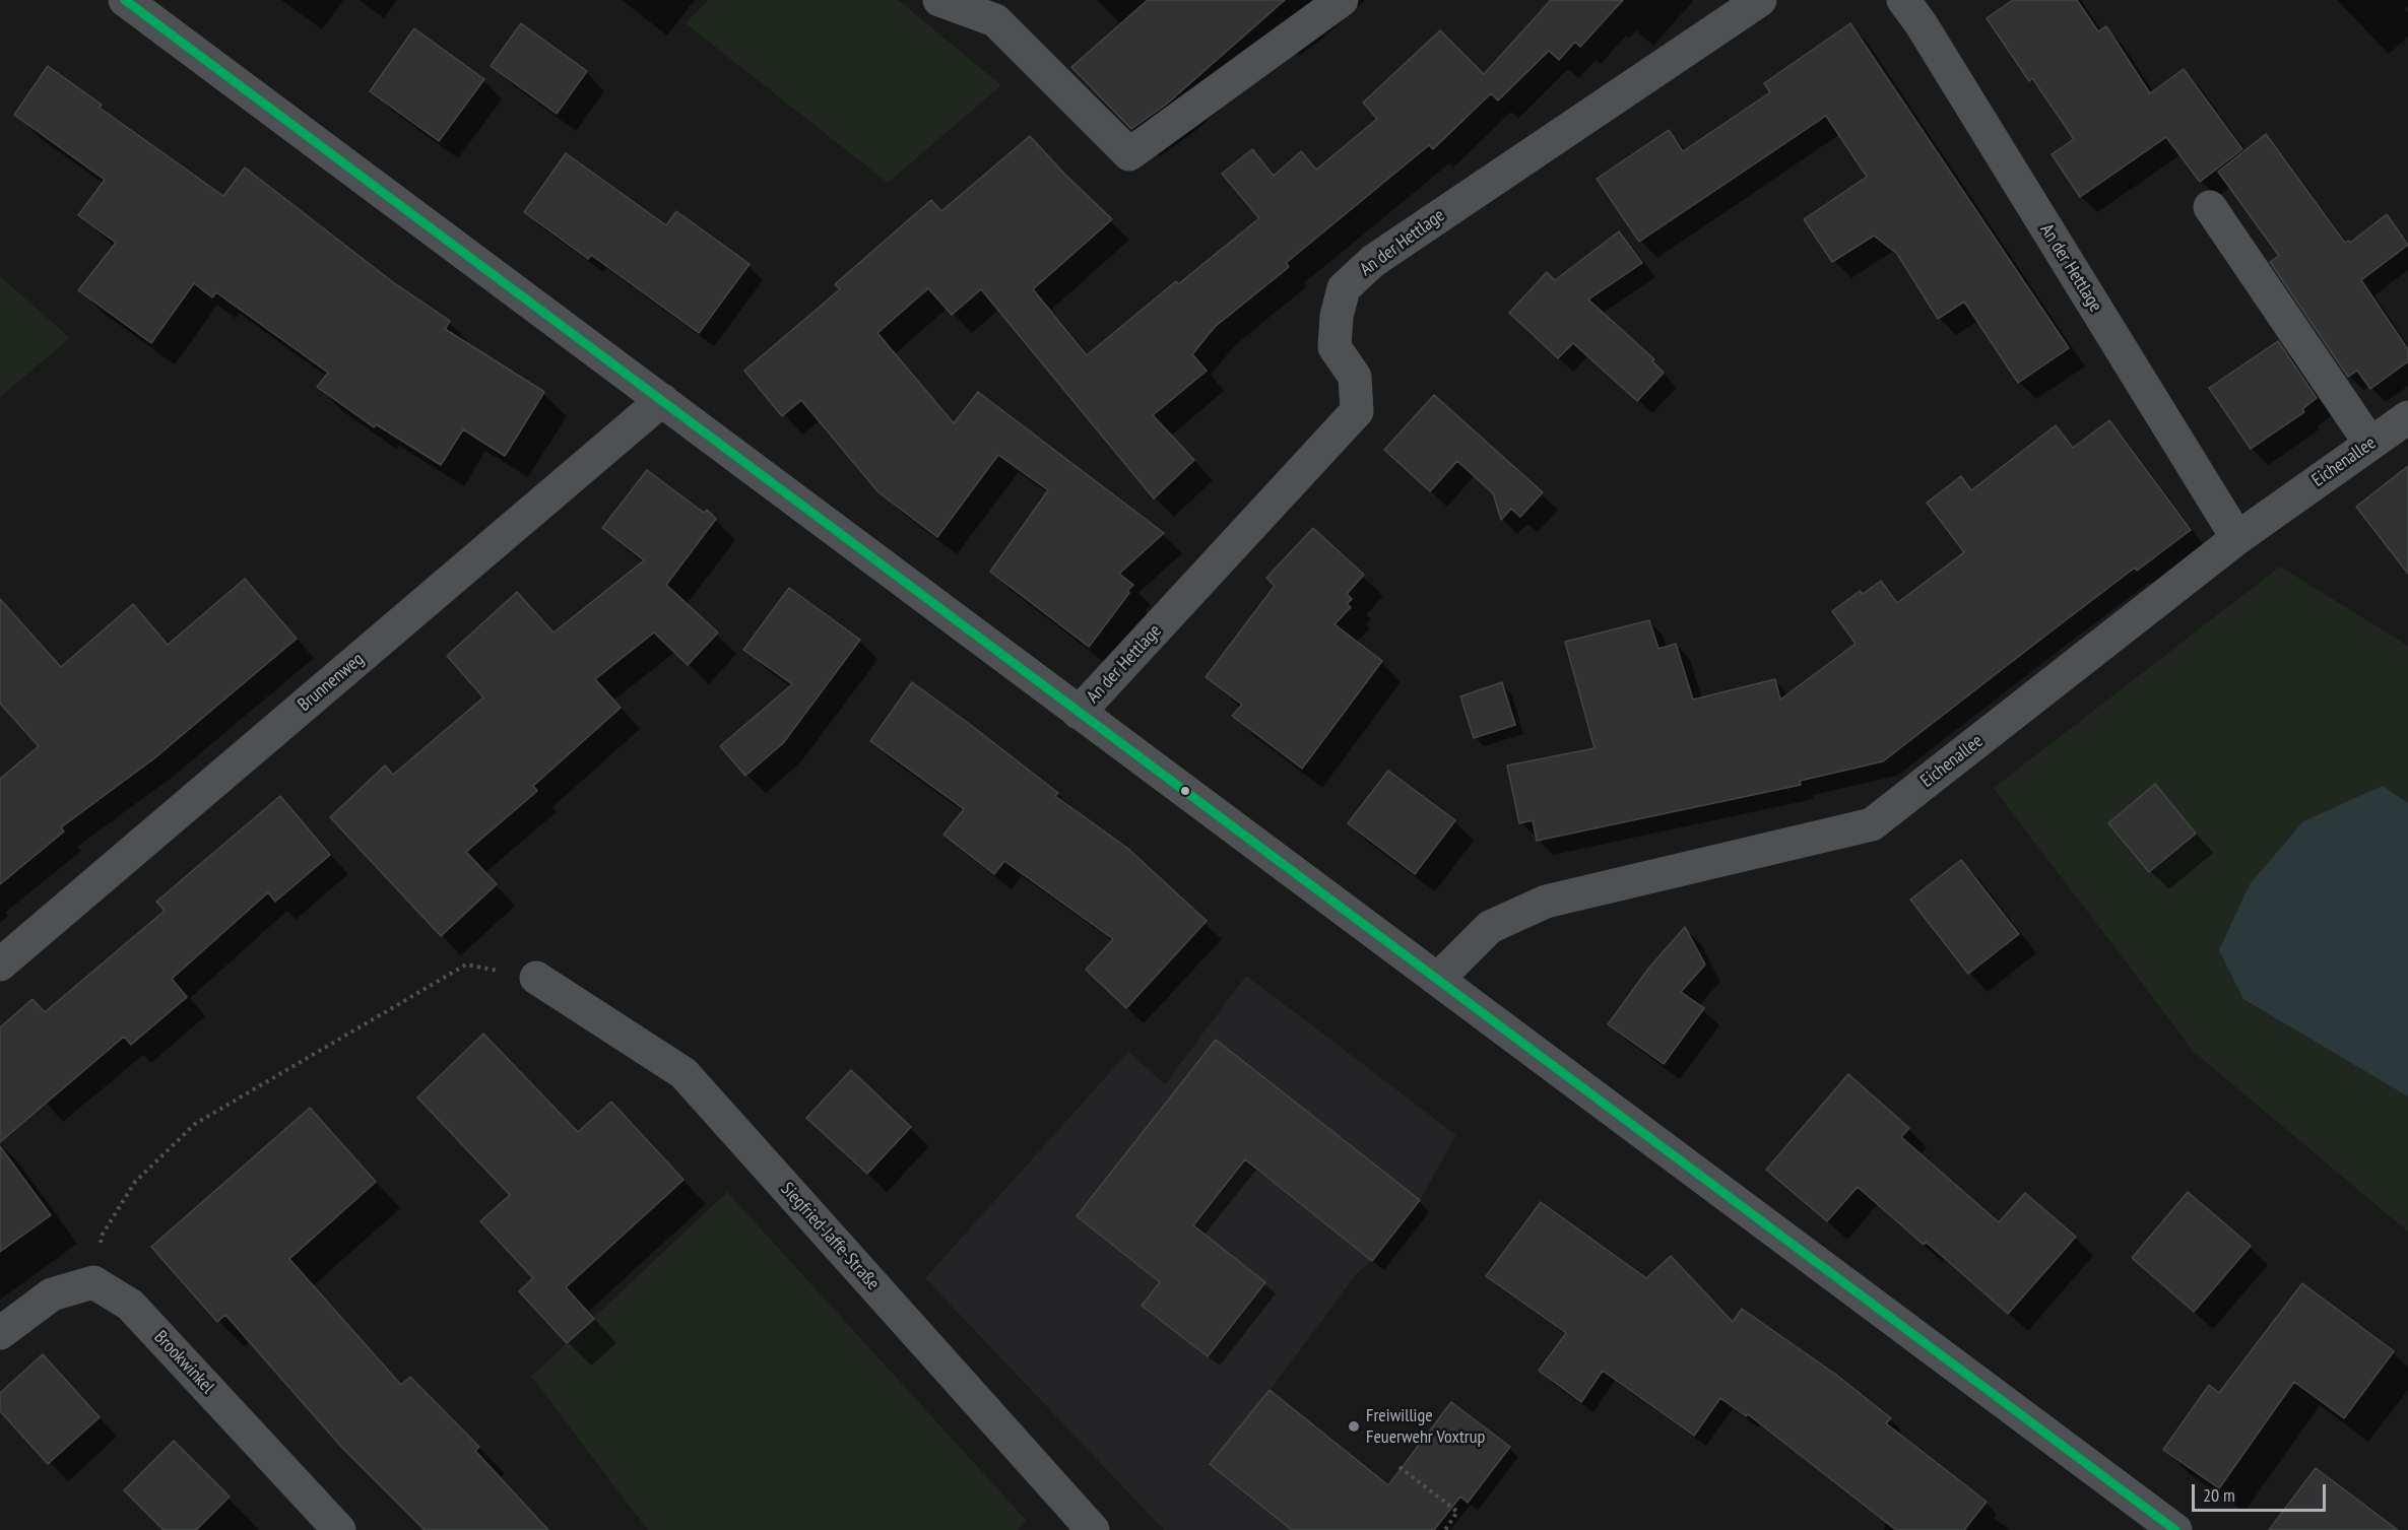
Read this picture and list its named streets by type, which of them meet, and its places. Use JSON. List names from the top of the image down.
{
  "streets": {
    "street": [
      "An der Hettlage",
      "Eichenallee",
      "Brunnenweg",
      "Siegfried-Jaffe-Straße",
      "Brookwinkel"
    ]
  },
  "crossings": [
    ["An der Hettlage", "Eichenallee"]
  ],
  "places": ["Freiwillige Feuerwehr Voxtrup"],
  "scale_bar": "20 m"
}
